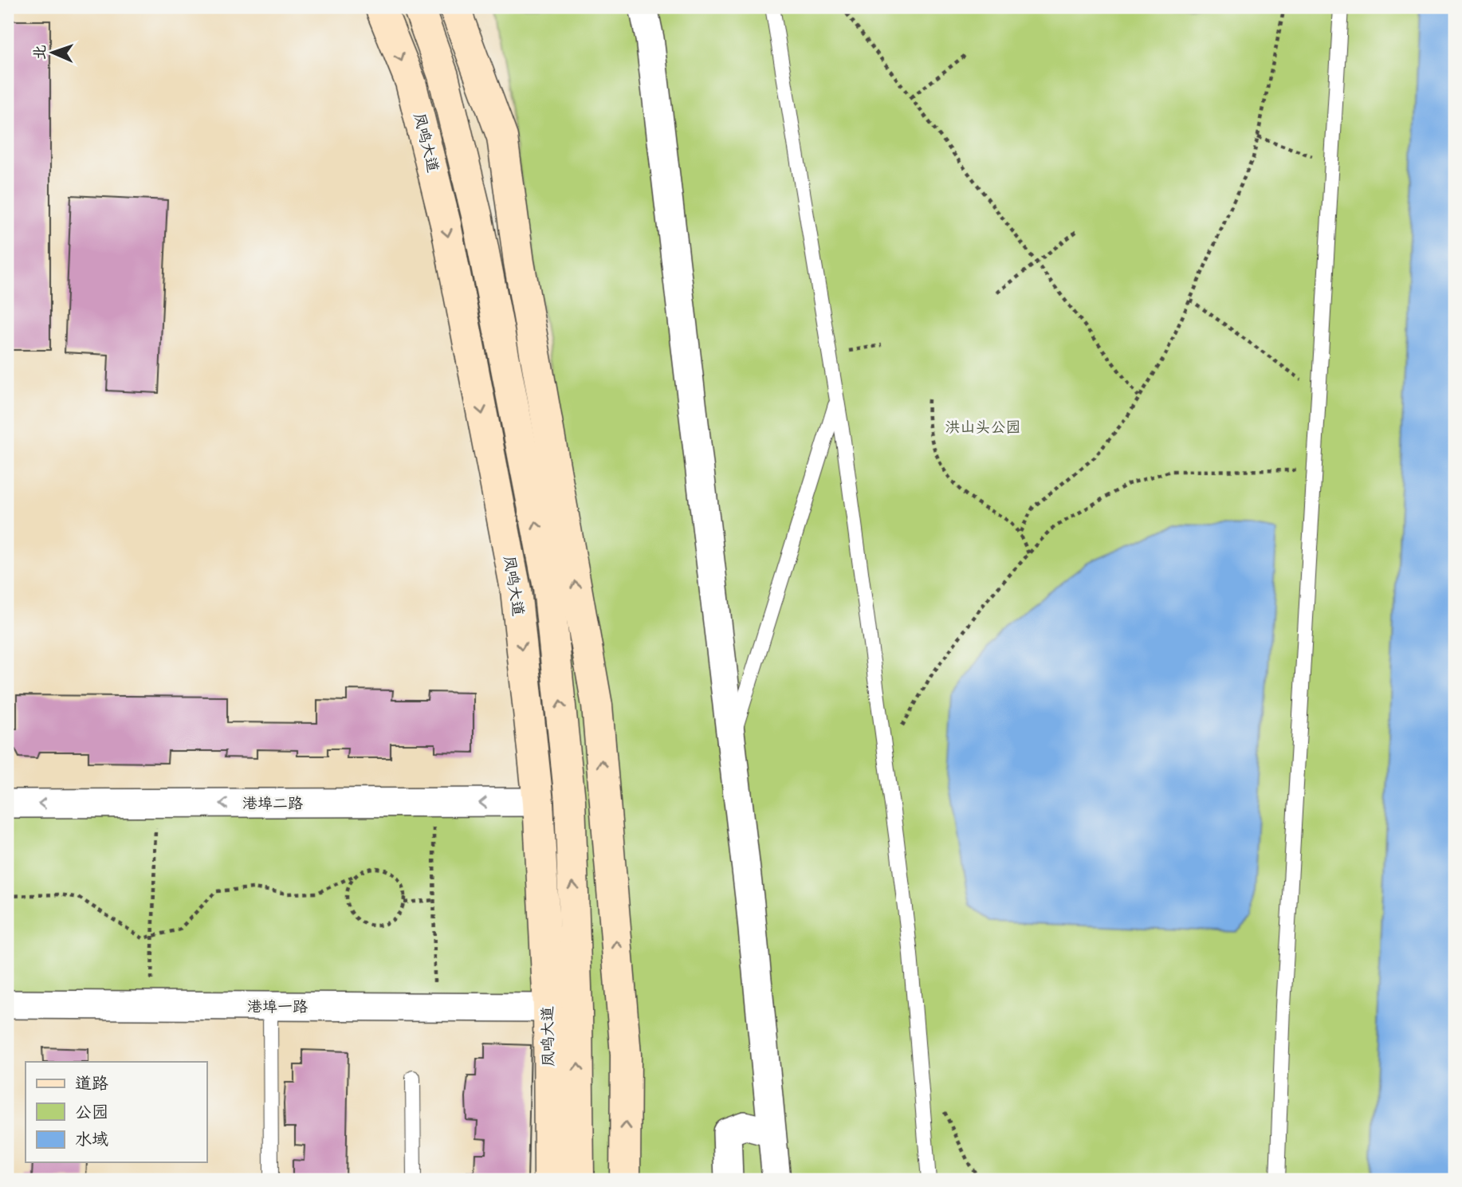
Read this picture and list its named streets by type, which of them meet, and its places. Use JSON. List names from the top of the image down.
{
  "streets": {
    "main road": ["凤鸣大道"],
    "street": ["港埠二路", "港埠一路"]
  },
  "crossings": [
    ["凤鸣大道", "港埠二路"],
    ["凤鸣大道", "港埠一路"]
  ],
  "one_way": ["港埠二路"],
  "parks": ["洪山头公园"],
  "legend": ["道路", "公园", "水域"],
  "north": "left"
}
